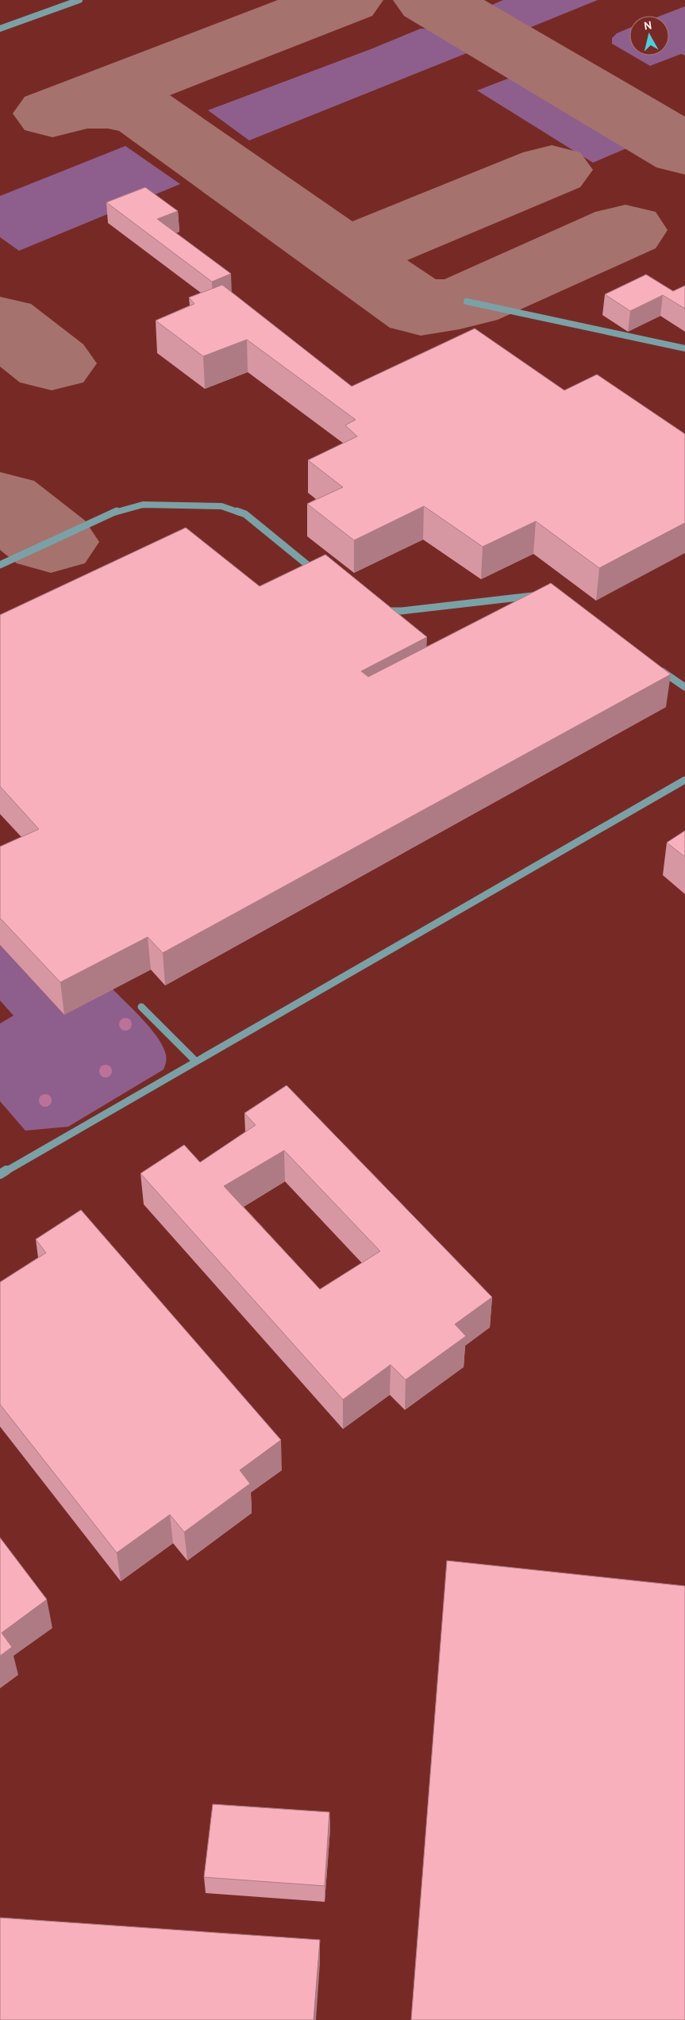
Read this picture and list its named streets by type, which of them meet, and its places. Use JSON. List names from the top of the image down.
{
  "north": "top"
}
